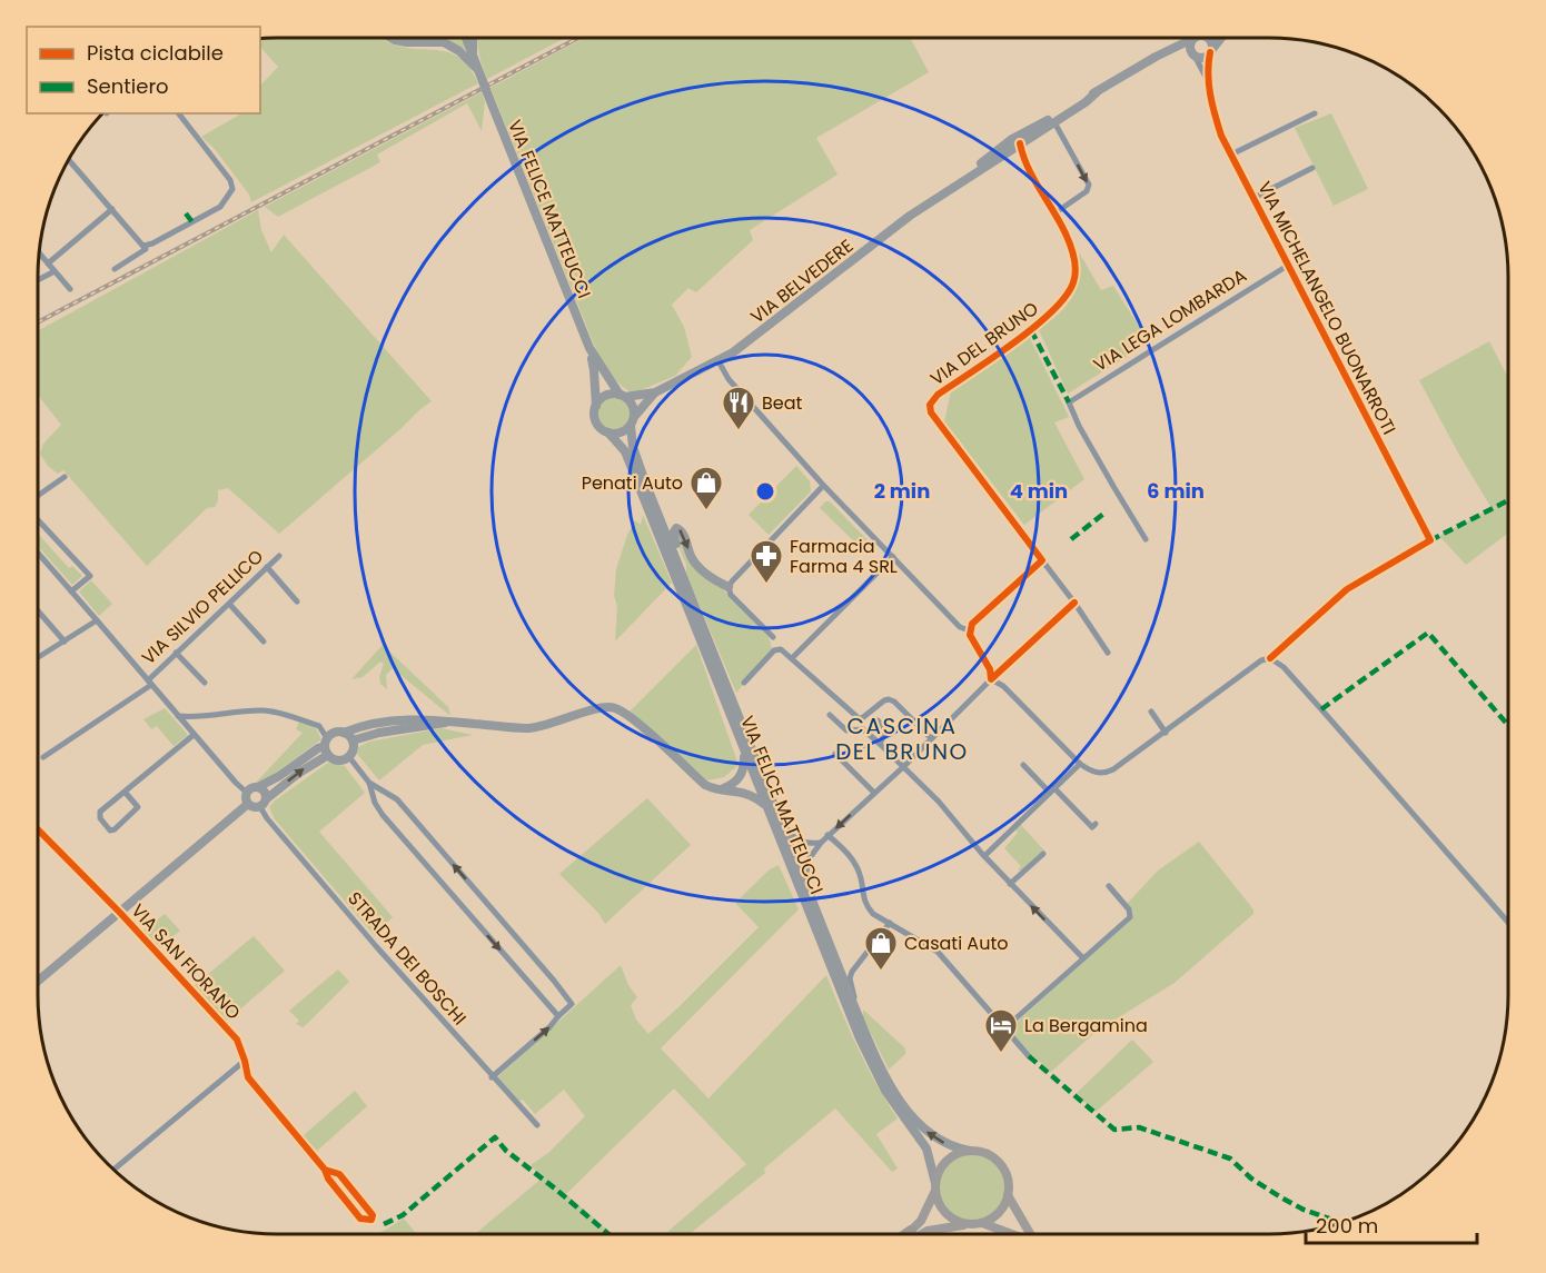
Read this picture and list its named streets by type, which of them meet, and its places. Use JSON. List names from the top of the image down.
{
  "streets": {
    "main road": ["VIA FELICE MATTEUCCI", "VIA BELVEDERE"],
    "street": [
      "VIA MICHELANGELO BUONARROTI",
      "VIA LEGA LOMBARDA",
      "VIA DEL BRUNO",
      "VIA SILVIO PELLICO",
      "STRADA DEI BOSCHI",
      "VIA SAN FIORANO"
    ]
  },
  "crossings": [
    ["VIA FELICE MATTEUCCI", "VIA BELVEDERE"],
    ["VIA BELVEDERE", "VIA DEL BRUNO"],
    ["VIA MICHELANGELO BUONARROTI", "VIA LEGA LOMBARDA"]
  ],
  "districts": ["CASCINA DEL BRUNO"],
  "places": {
    "restaurant": ["Beat"],
    "shop": ["Penati Auto", "Casati Auto"],
    "pharmacy": ["Farmacia Farma 4 SRL"],
    "hotel": ["La Bergamina"]
  },
  "legend": ["Pista ciclabile", "Sentiero"],
  "scale_bar": "200 m",
  "rings": ["2 min", "4 min", "6 min"]
}
